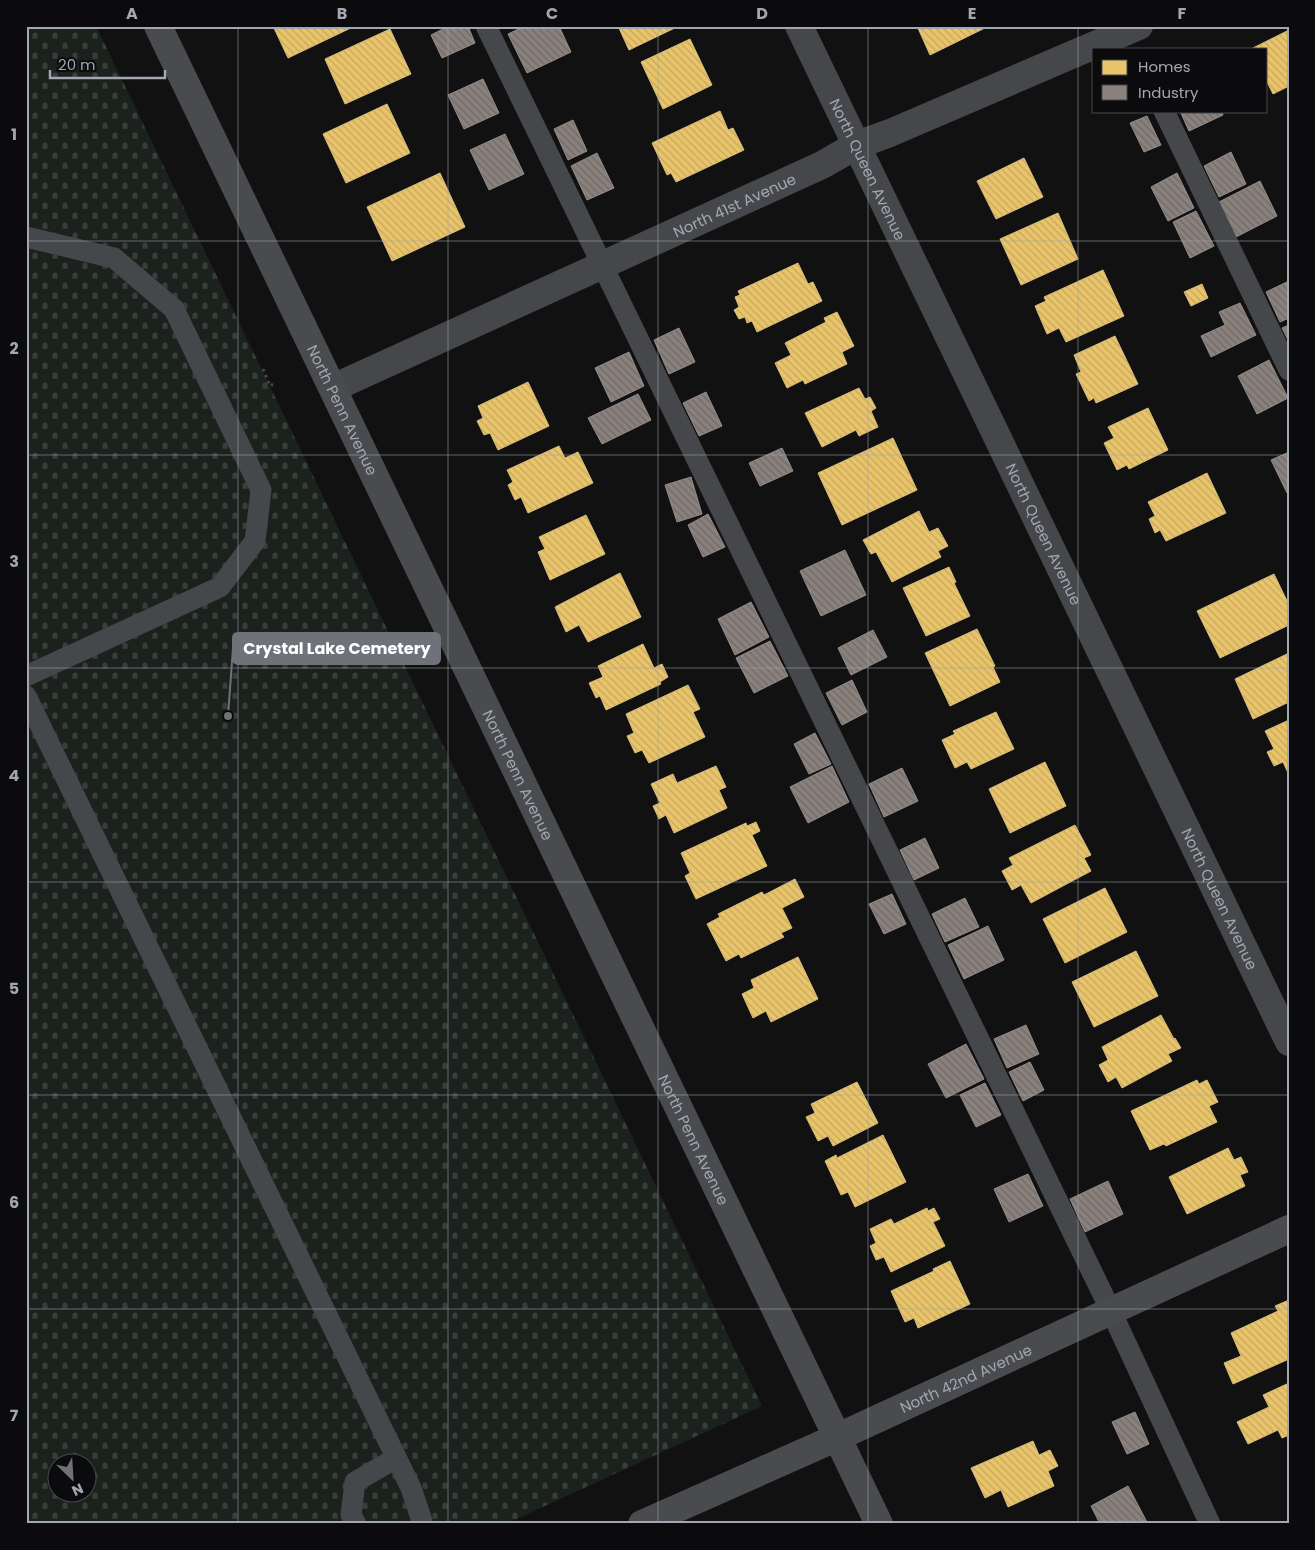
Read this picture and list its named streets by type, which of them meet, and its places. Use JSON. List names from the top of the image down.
{
  "streets": {
    "main road": ["North Penn Avenue", "North 42nd Avenue"],
    "street": ["North Queen Avenue", "North 41st Avenue"]
  },
  "crossings": [
    ["North Queen Avenue", "North 41st Avenue"],
    ["North 41st Avenue", "North Penn Avenue"],
    ["North Penn Avenue", "North 42nd Avenue"]
  ],
  "places": ["Crystal Lake Cemetery"],
  "legend": ["Homes", "Industry"],
  "scale_bar": "20 m",
  "north": "bottom right",
  "grid": {
    "columns": [
      "A",
      "B",
      "C",
      "D",
      "E",
      "F"
    ],
    "rows": [
      "1",
      "2",
      "3",
      "4",
      "5",
      "6",
      "7"
    ]
  }
}
